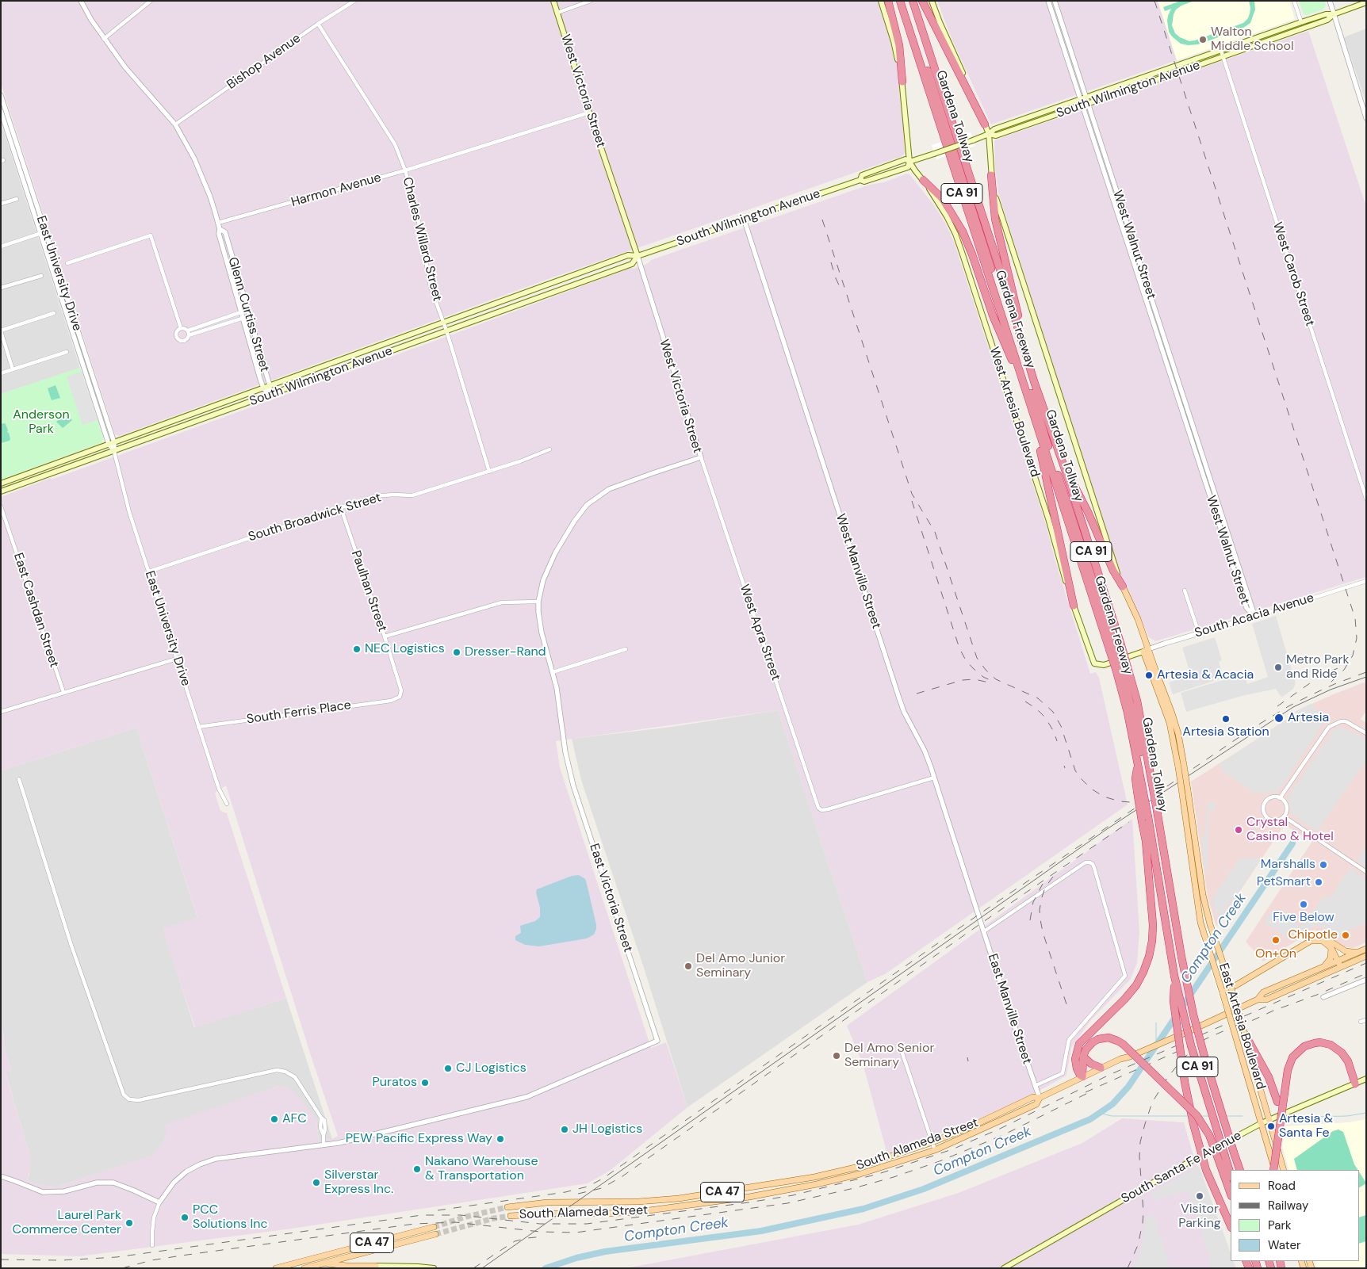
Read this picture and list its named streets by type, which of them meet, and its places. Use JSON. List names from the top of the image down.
{
  "streets": {
    "highway": ["Gardena Tollway", "CA 91", "Gardena Freeway"],
    "main road": [
      "South Wilmington Avenue",
      "West Victoria Street",
      "West Artesia Boulevard",
      "East Artesia Boulevard",
      "South Alameda Street",
      "South Santa Fe Avenue",
      "CA 47"
    ],
    "street": [
      "Bishop Avenue",
      "Harmon Avenue",
      "Charles Willard Street",
      "West Walnut Street",
      "East University Drive",
      "West Carob Street",
      "Glenn Curtiss Street",
      "South Broadwick Street",
      "West Manville Street",
      "Paulhan Street",
      "East Cashdan Street",
      "South Acacia Avenue",
      "West Apra Street",
      "South Ferris Place",
      "East Victoria Street",
      "East Manville Street"
    ]
  },
  "crossings": [
    ["Bishop Avenue", "Charles Willard Street"],
    ["Bishop Avenue", "Glenn Curtiss Street"],
    ["South Wilmington Avenue", "West Victoria Street"],
    ["South Wilmington Avenue", "Charles Willard Street"],
    ["South Wilmington Avenue", "West Walnut Street"],
    ["South Wilmington Avenue", "East University Drive"],
    ["South Wilmington Avenue", "West Carob Street"],
    ["South Wilmington Avenue", "Glenn Curtiss Street"],
    ["South Wilmington Avenue", "West Artesia Boulevard"],
    ["South Wilmington Avenue", "West Manville Street"],
    ["West Victoria Street", "Harmon Avenue"],
    ["West Victoria Street", "West Apra Street"],
    ["West Victoria Street", "East Victoria Street"],
    ["Gardena Tollway", "Gardena Freeway"],
    ["Harmon Avenue", "Charles Willard Street"],
    ["Harmon Avenue", "Glenn Curtiss Street"],
    ["Charles Willard Street", "South Broadwick Street"],
    ["West Walnut Street", "South Acacia Avenue"],
    ["East University Drive", "South Broadwick Street"],
    ["East University Drive", "South Ferris Place"],
    ["West Artesia Boulevard", "South Acacia Avenue"],
    ["West Artesia Boulevard", "East Artesia Boulevard"],
    ["South Broadwick Street", "Paulhan Street"],
    ["West Manville Street", "West Apra Street"],
    ["West Manville Street", "East Manville Street"],
    ["Paulhan Street", "South Ferris Place"],
    ["South Acacia Avenue", "East Artesia Boulevard"],
    ["East Manville Street", "South Alameda Street"],
    ["East Artesia Boulevard", "South Santa Fe Avenue"]
  ],
  "water": ["Compton Creek"],
  "parks": ["Anderson Park"],
  "places": [
    "Walton Middle School",
    "NEC Logistics",
    "Dresser-Rand",
    "Metro Park and Ride",
    "Artesia & Acacia",
    "Artesia",
    "Artesia Station",
    "Crystal Casino & Hotel",
    "Marshalls",
    "PetSmart",
    "Five Below",
    "Chipotle",
    "On+On",
    "Del Amo Junior Seminary",
    "Del Amo Senior Seminary",
    "CJ Logistics",
    "Puratos",
    "AFC",
    "Artesia & Santa Fe",
    "JH Logistics",
    "PEW Pacific Express Way",
    "Nakano Warehouse & Transportation",
    "Silverstar Express Inc.",
    "Visitor Parking",
    "PCC Solutions Inc",
    "Laurel Park Commerce Center"
  ],
  "legend": [
    "Road",
    "Railway",
    "Park",
    "Water"
  ]
}
